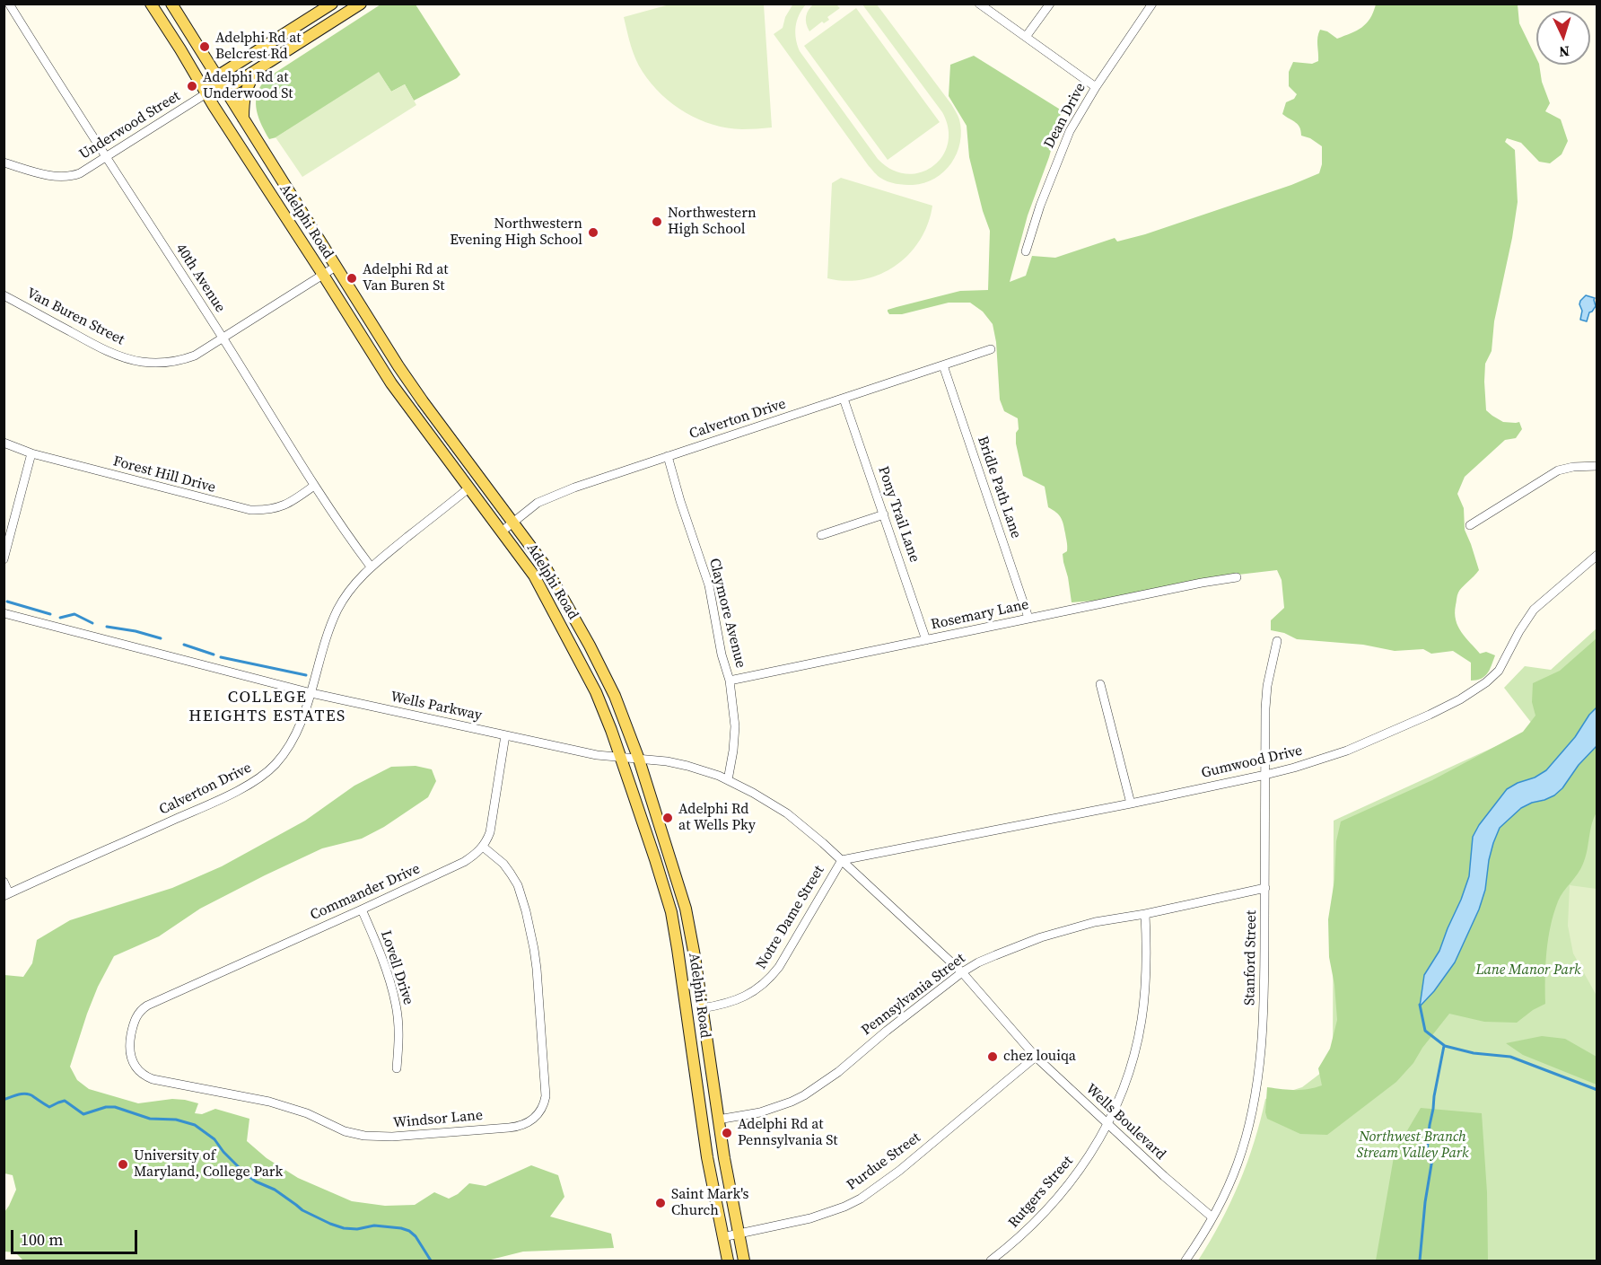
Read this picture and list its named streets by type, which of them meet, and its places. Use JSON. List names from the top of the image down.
{
  "streets": {
    "main road": ["Adelphi Road"],
    "street": [
      "Dean Drive",
      "Underwood Street",
      "40th Avenue",
      "Van Buren Street",
      "Calverton Drive",
      "Forest Hill Drive",
      "Bridle Path Lane",
      "Pony Trail Lane",
      "Claymore Avenue",
      "Rosemary Lane",
      "Wells Parkway",
      "Gumwood Drive",
      "Commander Drive",
      "Notre Dame Street",
      "Stanford Street",
      "Lovell Drive",
      "Pennsylvania Street",
      "Windsor Lane",
      "Wells Boulevard",
      "Purdue Street",
      "Rutgers Street"
    ]
  },
  "crossings": [
    ["Underwood Street", "Adelphi Road"],
    ["Underwood Street", "40th Avenue"],
    ["Adelphi Road", "Van Buren Street"],
    ["Adelphi Road", "Calverton Drive"],
    ["Adelphi Road", "Wells Parkway"],
    ["Adelphi Road", "Notre Dame Street"],
    ["Adelphi Road", "Pennsylvania Street"],
    ["Adelphi Road", "Purdue Street"],
    ["40th Avenue", "Van Buren Street"],
    ["40th Avenue", "Calverton Drive"],
    ["40th Avenue", "Forest Hill Drive"],
    ["Calverton Drive", "Bridle Path Lane"],
    ["Calverton Drive", "Pony Trail Lane"],
    ["Calverton Drive", "Claymore Avenue"],
    ["Calverton Drive", "Wells Parkway"],
    ["Bridle Path Lane", "Rosemary Lane"],
    ["Pony Trail Lane", "Rosemary Lane"],
    ["Claymore Avenue", "Rosemary Lane"],
    ["Claymore Avenue", "Wells Parkway"],
    ["Wells Parkway", "Gumwood Drive"],
    ["Wells Parkway", "Notre Dame Street"],
    ["Wells Parkway", "Wells Boulevard"],
    ["Gumwood Drive", "Notre Dame Street"],
    ["Gumwood Drive", "Stanford Street"],
    ["Gumwood Drive", "Wells Boulevard"],
    ["Commander Drive", "Lovell Drive"],
    ["Commander Drive", "Windsor Lane"],
    ["Notre Dame Street", "Wells Boulevard"],
    ["Stanford Street", "Pennsylvania Street"],
    ["Stanford Street", "Wells Boulevard"],
    ["Pennsylvania Street", "Wells Boulevard"],
    ["Pennsylvania Street", "Rutgers Street"],
    ["Wells Boulevard", "Purdue Street"],
    ["Wells Boulevard", "Rutgers Street"]
  ],
  "districts": ["COLLEGE HEIGHTS ESTATES"],
  "parks": ["Lane Manor Park", "Northwest Branch Stream Valley Park"],
  "places": [
    "Adelphi Rd at Belcrest Rd",
    "Adelphi Rd at Underwood St",
    "Northwestern High School",
    "Northwestern Evening High School",
    "Adelphi Rd at Van Buren St",
    "Adelphi Rd at Wells Pky",
    "chez louiqa",
    "Adelphi Rd at Pennsylvania St",
    "University of Maryland, College Park",
    "Saint Mark's Church"
  ],
  "scale_bar": "100 m",
  "north": "bottom"
}
